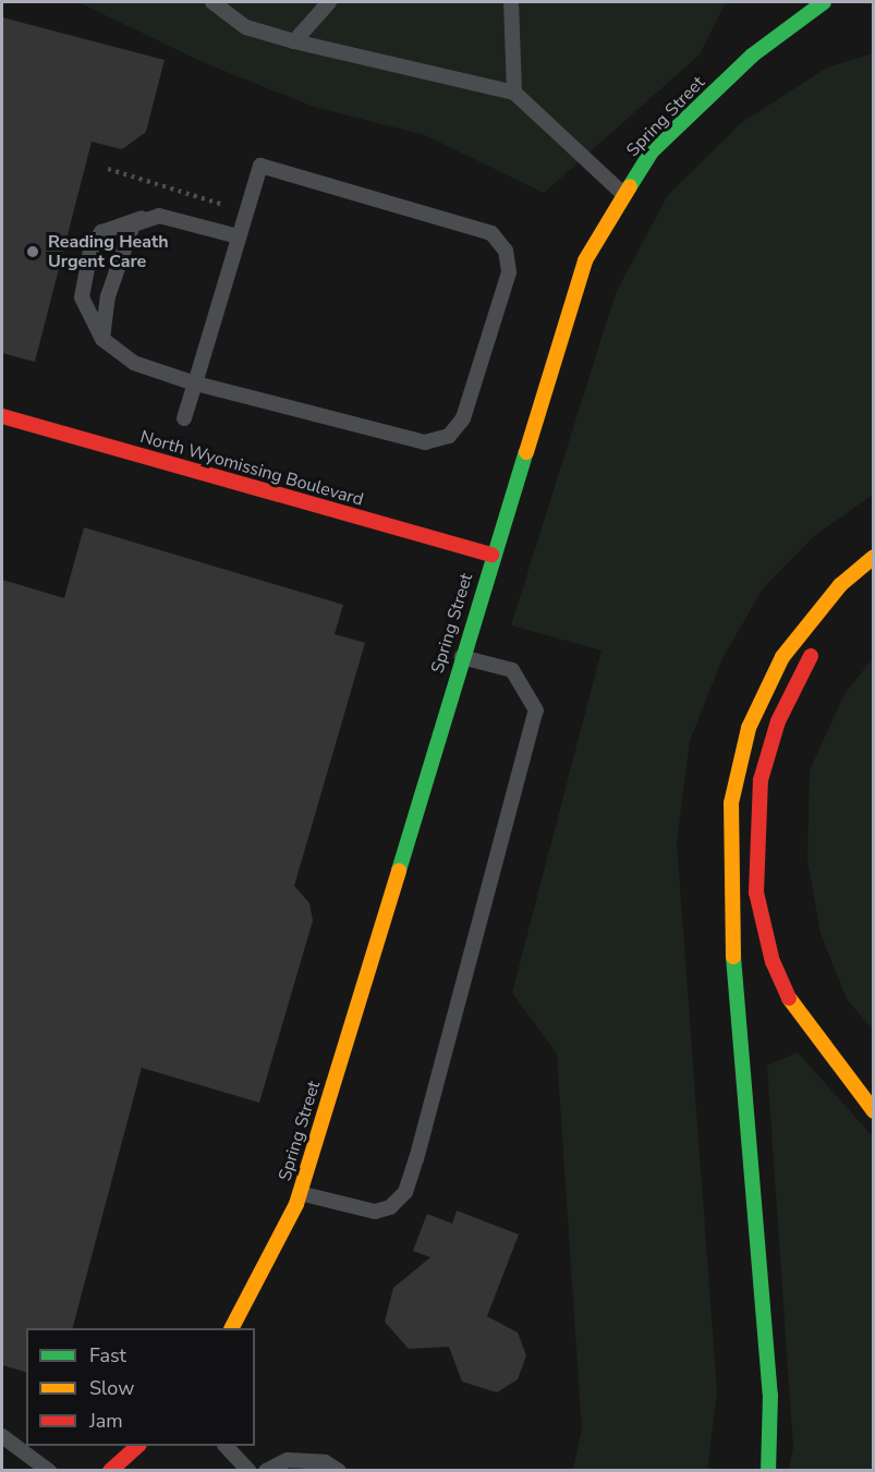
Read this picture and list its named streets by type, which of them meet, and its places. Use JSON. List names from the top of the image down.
{
  "streets": {
    "main road": ["Spring Street", "North Wyomissing Boulevard"]
  },
  "crossings": [
    ["Spring Street", "North Wyomissing Boulevard"]
  ],
  "places": ["Reading Heath Urgent Care"],
  "legend": ["Fast", "Slow", "Jam"]
}
